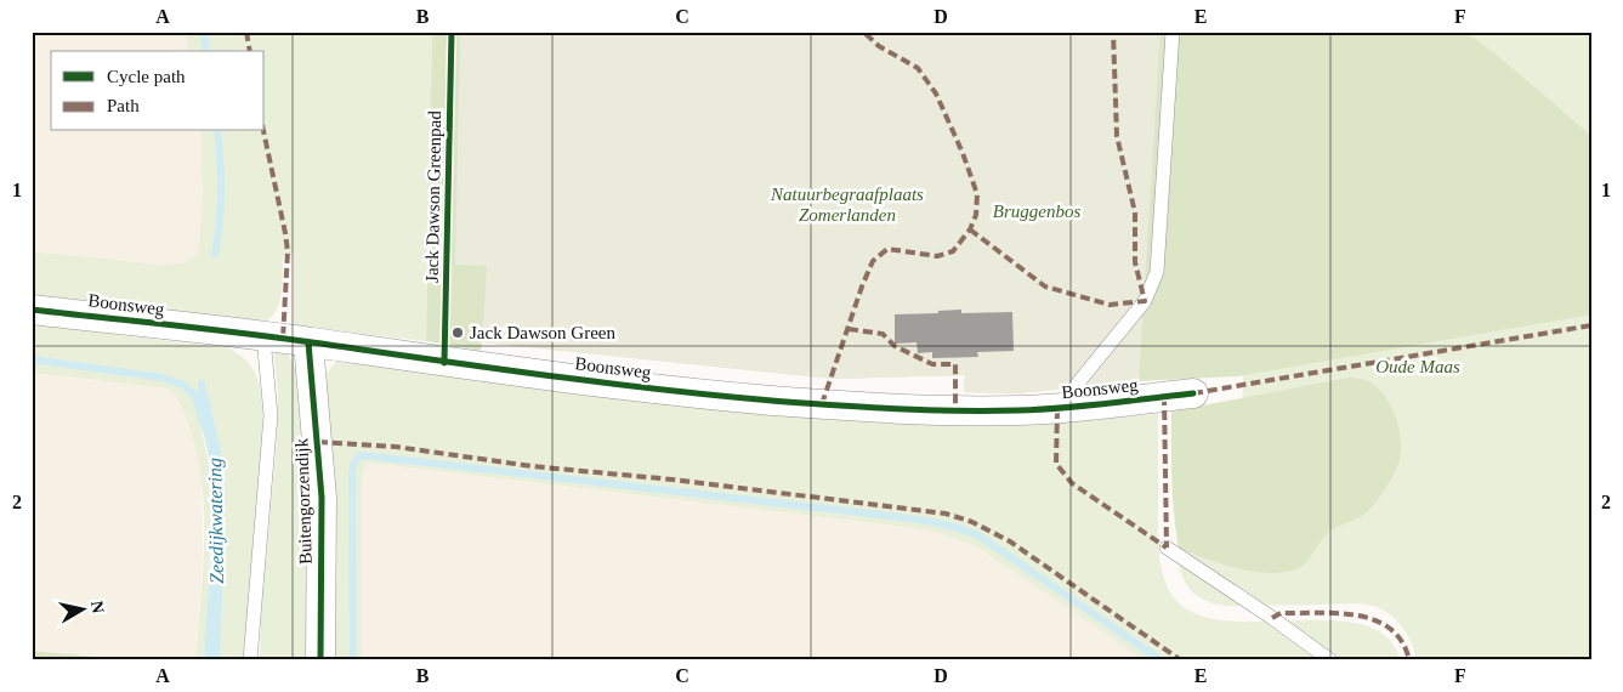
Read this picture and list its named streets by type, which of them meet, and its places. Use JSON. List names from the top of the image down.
{
  "streets": {
    "street": ["Boonsweg", "Buitengorzendijk"],
    "cycle path": ["Jack Dawson Greenpad"]
  },
  "crossings": [
    ["Boonsweg", "Buitengorzendijk"]
  ],
  "water": ["Zeedijkwatering"],
  "parks": ["Natuurbegraafplaats Zomerlanden", "Bruggenbos", "Oude Maas"],
  "places": ["Jack Dawson Green"],
  "legend": ["Cycle path", "Path"],
  "north": "right",
  "grid": {
    "columns": [
      "A",
      "B",
      "C",
      "D",
      "E",
      "F"
    ],
    "rows": ["1", "2"]
  }
}
